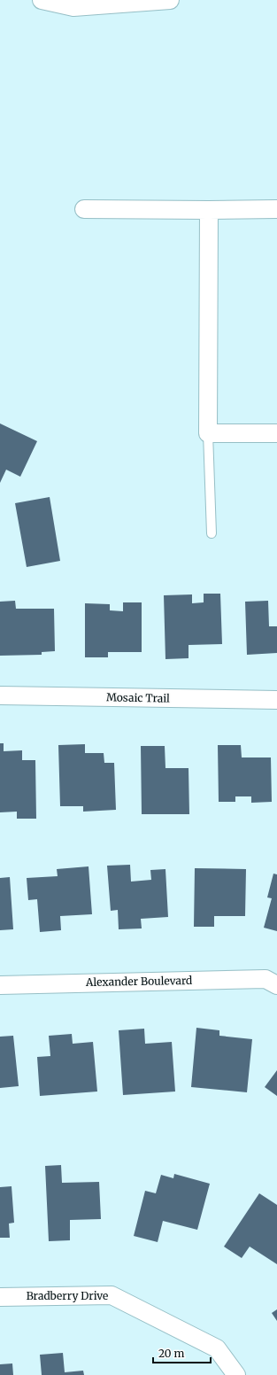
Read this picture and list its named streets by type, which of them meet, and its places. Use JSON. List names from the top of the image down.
{
  "streets": {
    "street": ["Mosaic Trail", "Alexander Boulevard", "Bradberry Drive"]
  },
  "scale_bar": "20 m"
}
